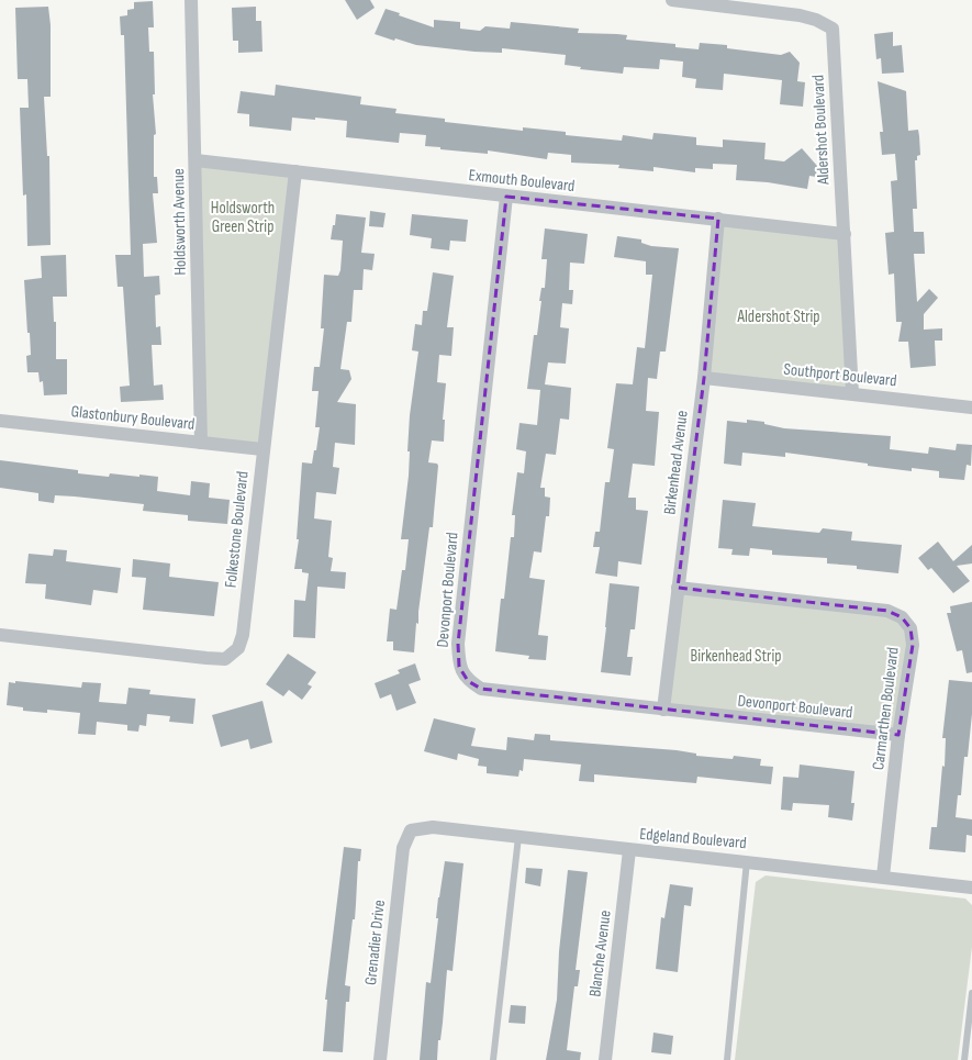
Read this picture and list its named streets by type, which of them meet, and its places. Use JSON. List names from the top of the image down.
{
  "streets": {
    "street": [
      "Aldershot Boulevard",
      "Exmouth Boulevard",
      "Holdsworth Avenue",
      "Southport Boulevard",
      "Glastonbury Boulevard",
      "Birkenhead Avenue",
      "Folkestone Boulevard",
      "Devonport Boulevard",
      "Carmarthen Boulevard",
      "Edgeland Boulevard",
      "Grenadier Drive",
      "Blanche Avenue"
    ]
  },
  "crossings": [
    ["Aldershot Boulevard", "Exmouth Boulevard"],
    ["Aldershot Boulevard", "Southport Boulevard"],
    ["Exmouth Boulevard", "Holdsworth Avenue"],
    ["Exmouth Boulevard", "Birkenhead Avenue"],
    ["Exmouth Boulevard", "Folkestone Boulevard"],
    ["Exmouth Boulevard", "Devonport Boulevard"],
    ["Holdsworth Avenue", "Glastonbury Boulevard"],
    ["Southport Boulevard", "Birkenhead Avenue"],
    ["Glastonbury Boulevard", "Folkestone Boulevard"],
    ["Birkenhead Avenue", "Devonport Boulevard"],
    ["Birkenhead Avenue", "Carmarthen Boulevard"],
    ["Devonport Boulevard", "Carmarthen Boulevard"],
    ["Carmarthen Boulevard", "Edgeland Boulevard"],
    ["Edgeland Boulevard", "Grenadier Drive"],
    ["Edgeland Boulevard", "Blanche Avenue"]
  ],
  "parks": ["Holdsworth Green Strip", "Aldershot Strip", "Birkenhead Strip"]
}
